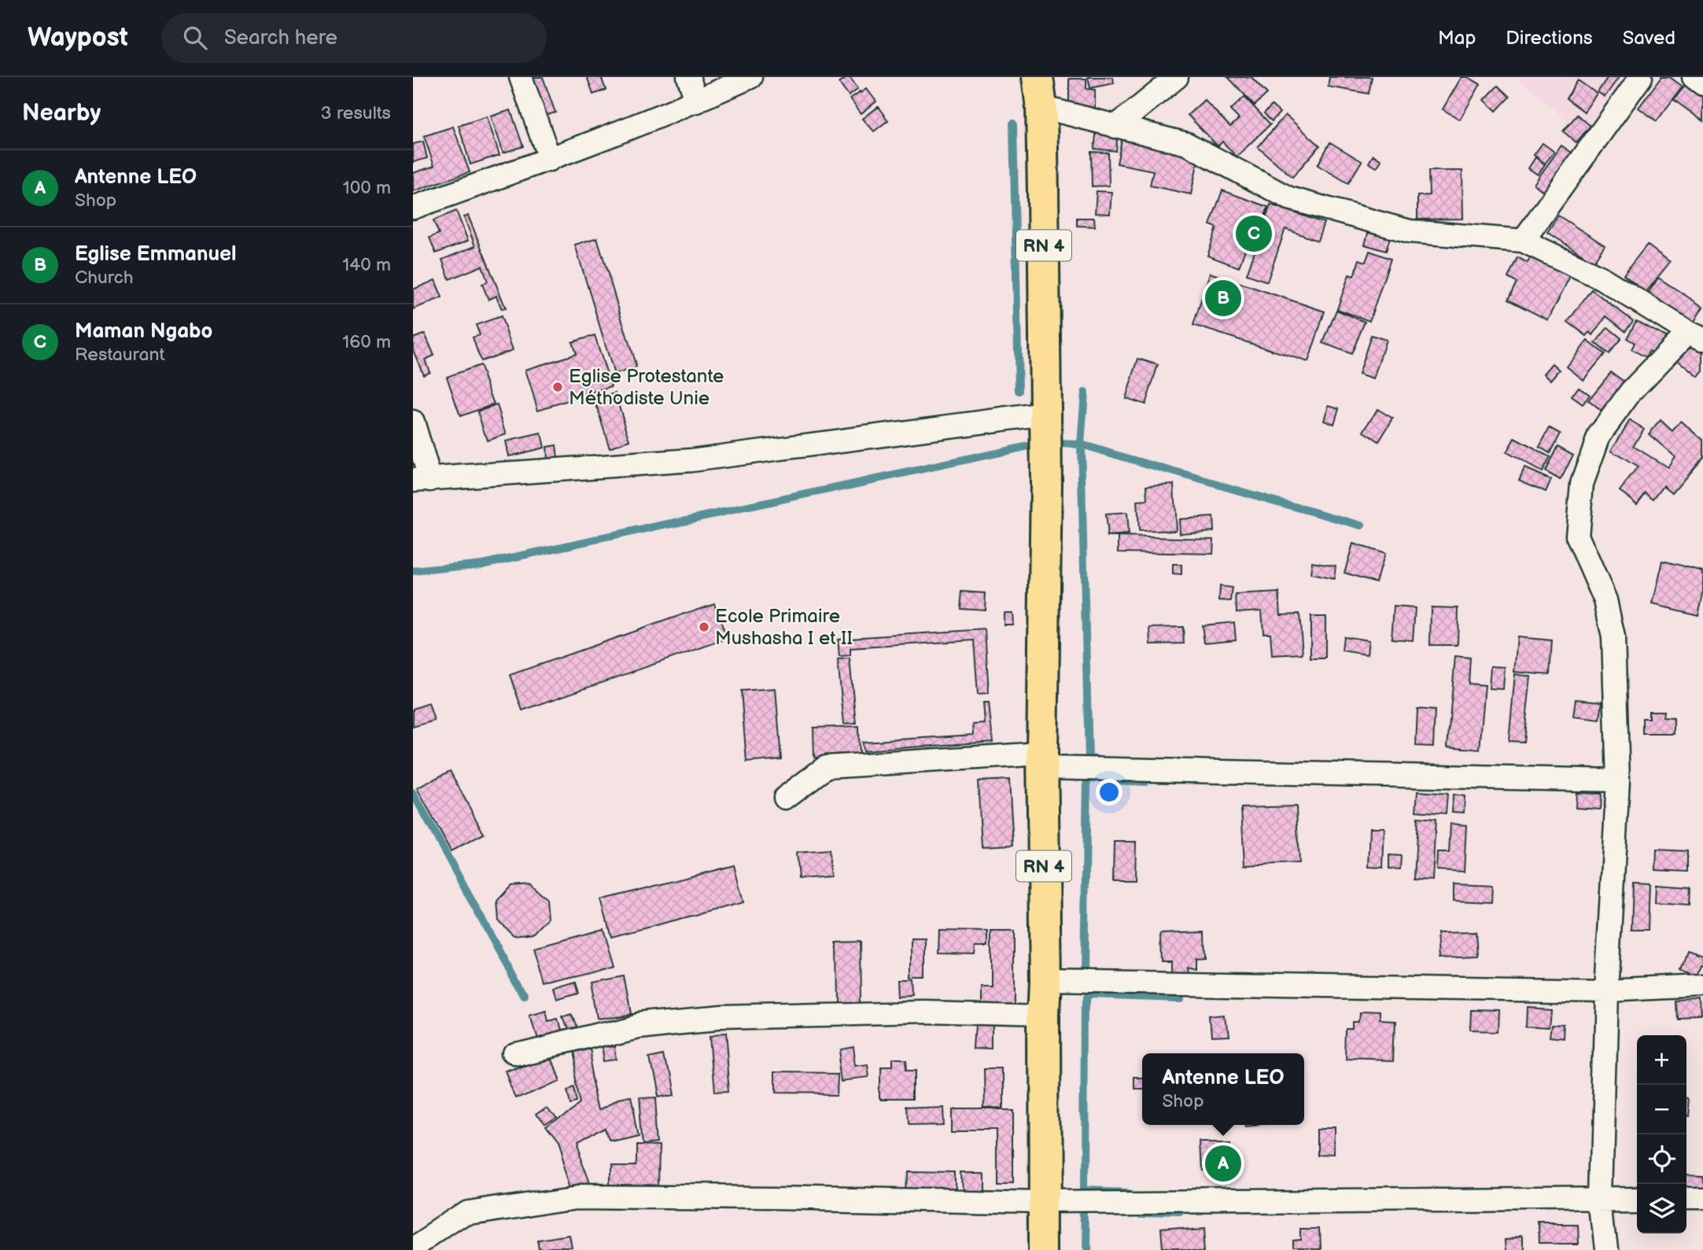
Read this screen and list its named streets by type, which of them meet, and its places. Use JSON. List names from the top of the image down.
{
  "streets": {
    "main road": ["RN 4"]
  },
  "places": ["Eglise Protestante Méthodiste Unie", "Ecole Primaire Mushasha I et II"],
  "page": {
    "header": "Waypost",
    "search": "Search here",
    "nav": ["Map", "Directions", "Saved"],
    "heading": ["Nearby", "3 results"],
    "list": [
      {
        "mark": "A",
        "name": "Antenne LEO",
        "note": "Shop",
        "value": "100 m"
      },
      {
        "mark": "B",
        "name": "Eglise Emmanuel",
        "note": "Church",
        "value": "140 m"
      },
      {
        "mark": "C",
        "name": "Maman Ngabo",
        "note": "Restaurant",
        "value": "160 m"
      }
    ],
    "pins": ["C", "B", "A"],
    "map_buttons": ["+", "−"],
    "popup": ["Antenne LEO", "Shop"]
  }
}
